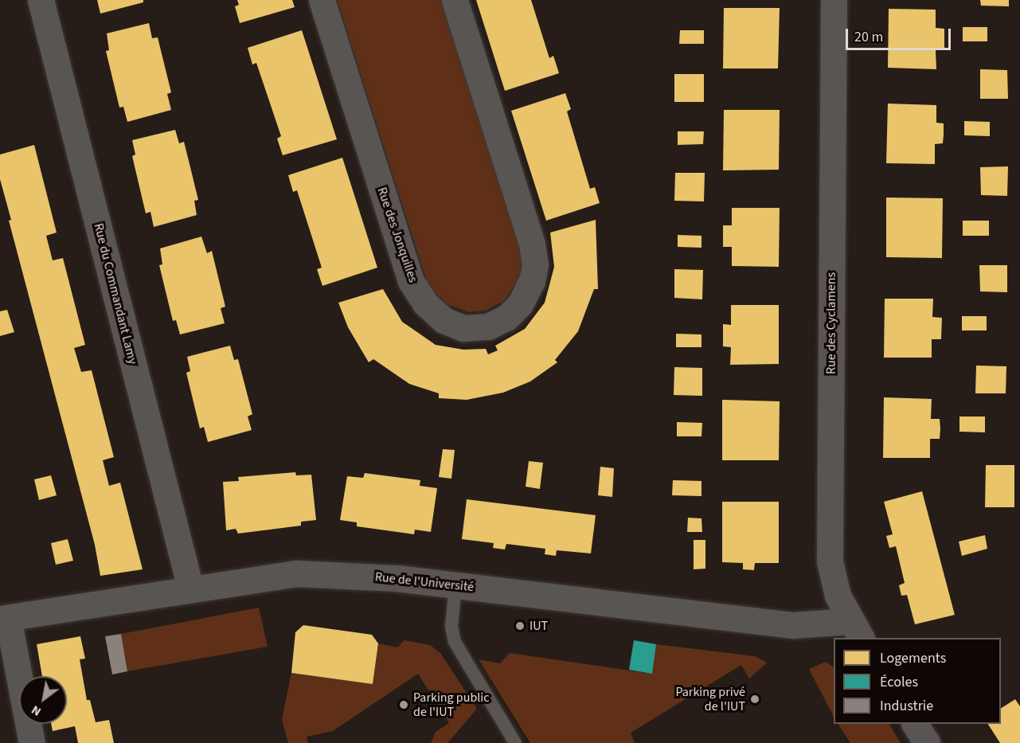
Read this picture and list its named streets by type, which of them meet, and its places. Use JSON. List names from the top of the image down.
{
  "streets": {
    "street": [
      "Rue des Jonquilles",
      "Rue du Commandant Lamy",
      "Rue des Cyclamens",
      "Rue de l'Université"
    ]
  },
  "crossings": [
    ["Rue du Commandant Lamy", "Rue de l'Université"],
    ["Rue des Cyclamens", "Rue de l'Université"]
  ],
  "places": ["IUT", "Parking privé de l'IUT", "Parking public de l'IUT"],
  "legend": ["Logements", "Écoles", "Industrie"],
  "scale_bar": "20 m",
  "north": "bottom left"
}
